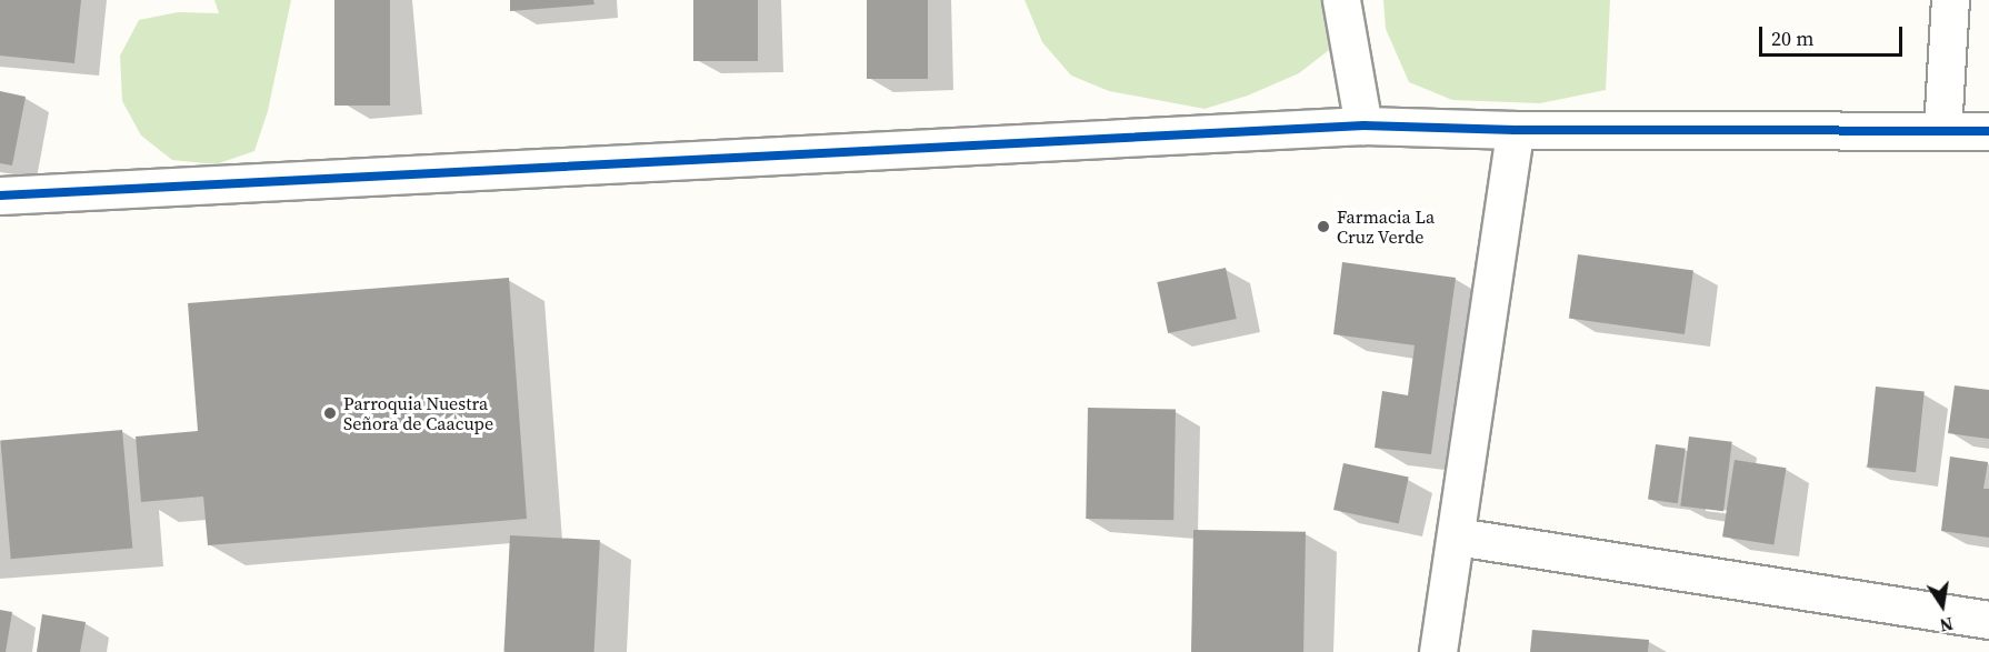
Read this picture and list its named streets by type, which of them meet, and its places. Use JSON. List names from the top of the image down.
{
  "places": ["Farmacia La Cruz Verde", "Parroquia Nuestra Señora de Caacupe"],
  "scale_bar": "20 m",
  "north": "bottom"
}
